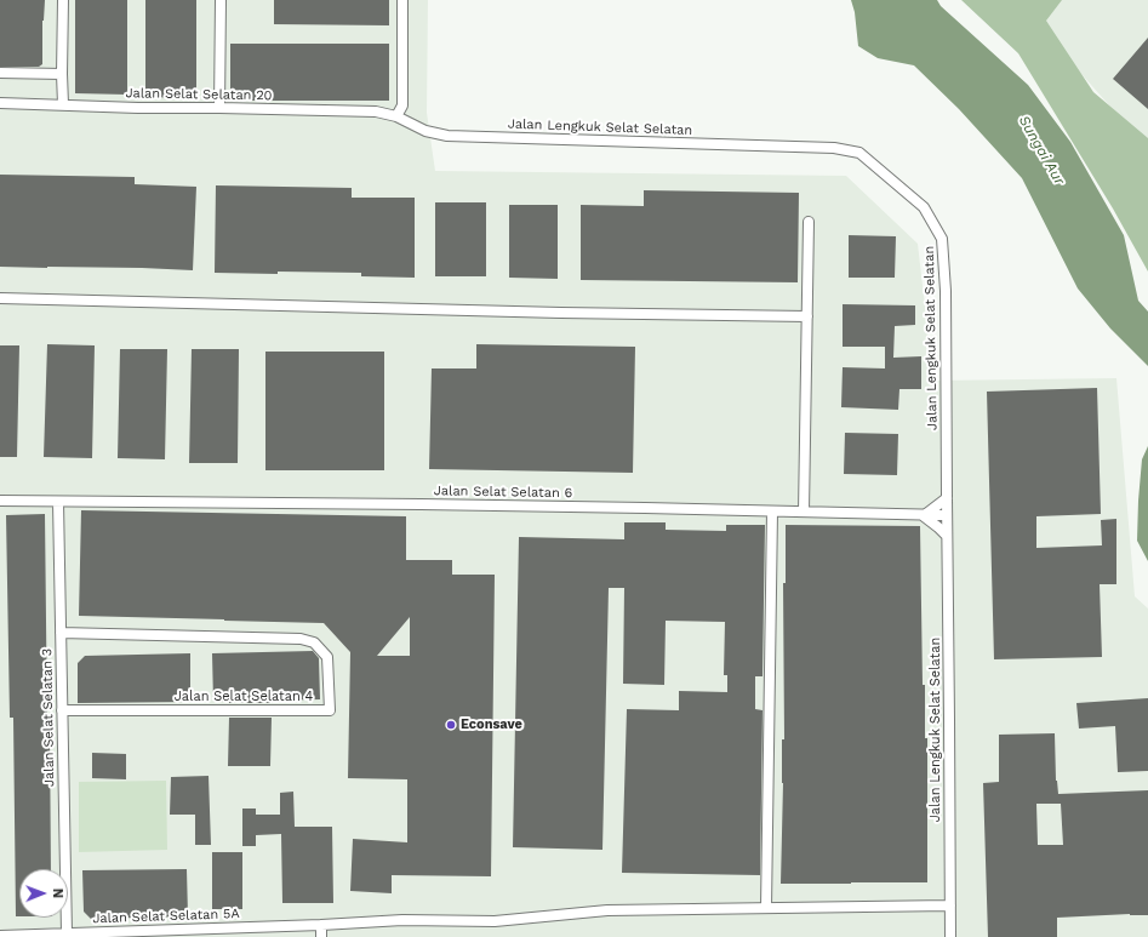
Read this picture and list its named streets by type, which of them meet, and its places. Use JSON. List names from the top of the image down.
{
  "streets": {
    "street": [
      "Jalan Selat Selatan 20",
      "Jalan Lengkuk Selat Selatan",
      "Jalan Selat Selatan 6",
      "Jalan Selat Selatan 4",
      "Jalan Selat Selatan 3",
      "Jalan Selat Selatan 5A"
    ]
  },
  "crossings": [
    ["Jalan Selat Selatan 20", "Jalan Lengkuk Selat Selatan"],
    ["Jalan Lengkuk Selat Selatan", "Jalan Selat Selatan 6"],
    ["Jalan Lengkuk Selat Selatan", "Jalan Selat Selatan 5A"],
    ["Jalan Selat Selatan 6", "Jalan Selat Selatan 3"],
    ["Jalan Selat Selatan 4", "Jalan Selat Selatan 3"],
    ["Jalan Selat Selatan 3", "Jalan Selat Selatan 5A"]
  ],
  "water": ["Sungai Aur"],
  "places": ["Econsave"],
  "north": "right"
}
